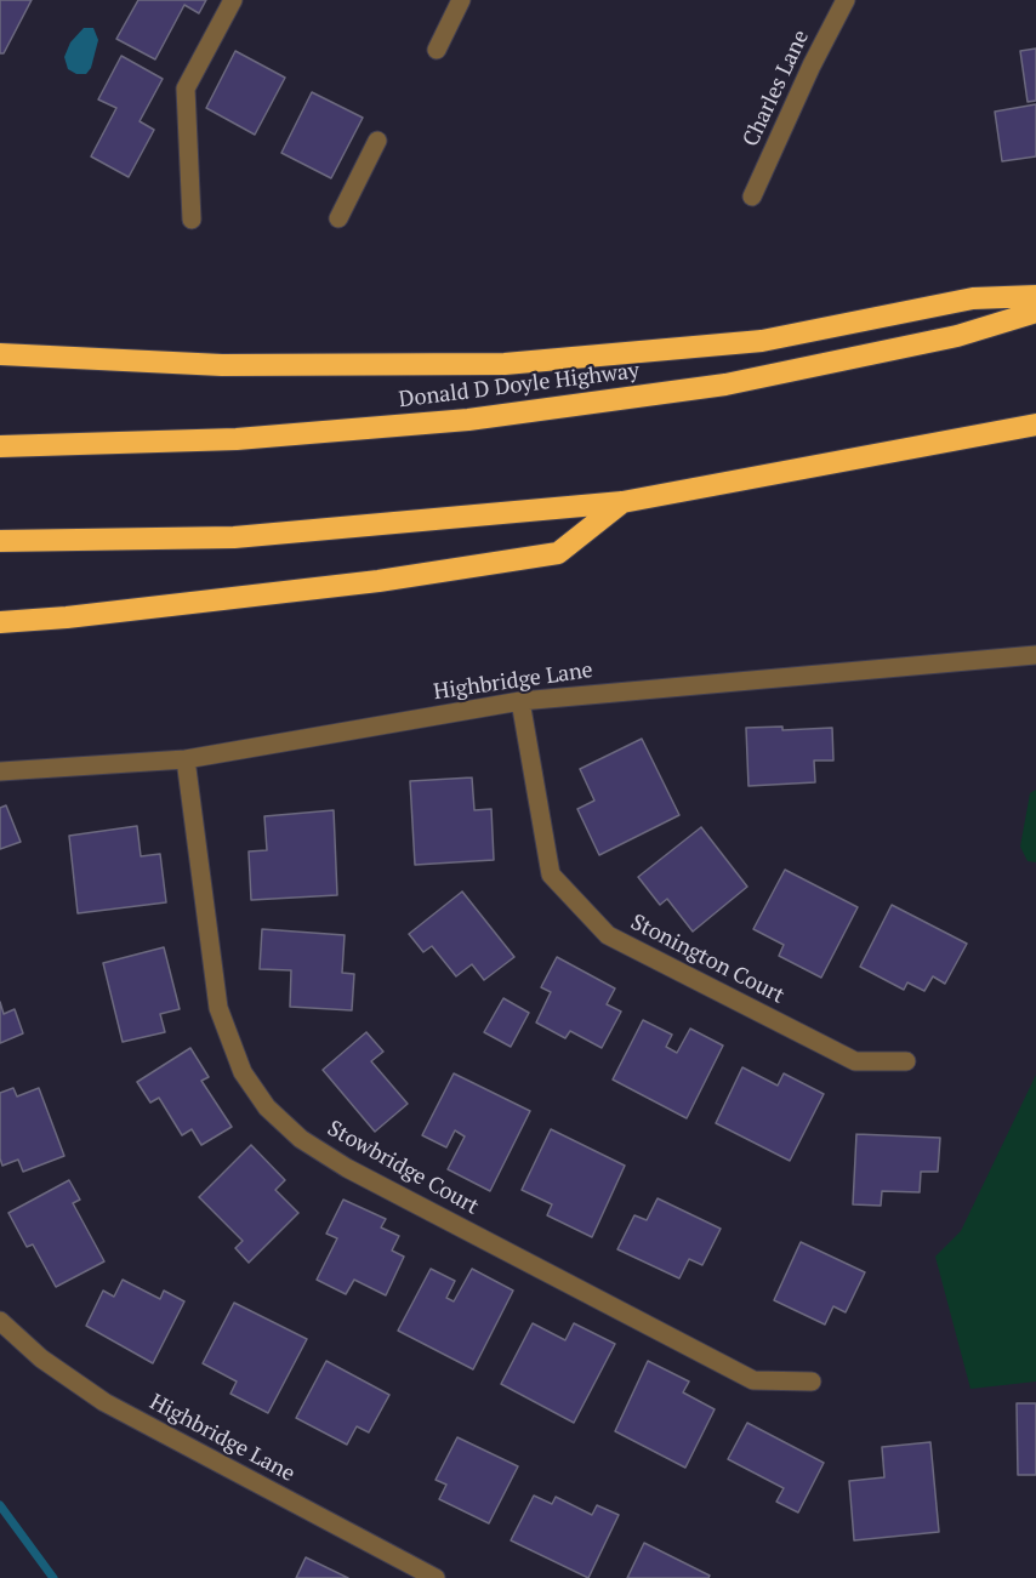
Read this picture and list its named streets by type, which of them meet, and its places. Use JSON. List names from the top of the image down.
{
  "streets": {
    "highway": ["Donald D Doyle Highway"],
    "street": [
      "Charles Lane",
      "Highbridge Lane",
      "Stonington Court",
      "Stowbridge Court"
    ]
  },
  "crossings": [
    ["Highbridge Lane", "Stonington Court"],
    ["Highbridge Lane", "Stowbridge Court"]
  ]
}
